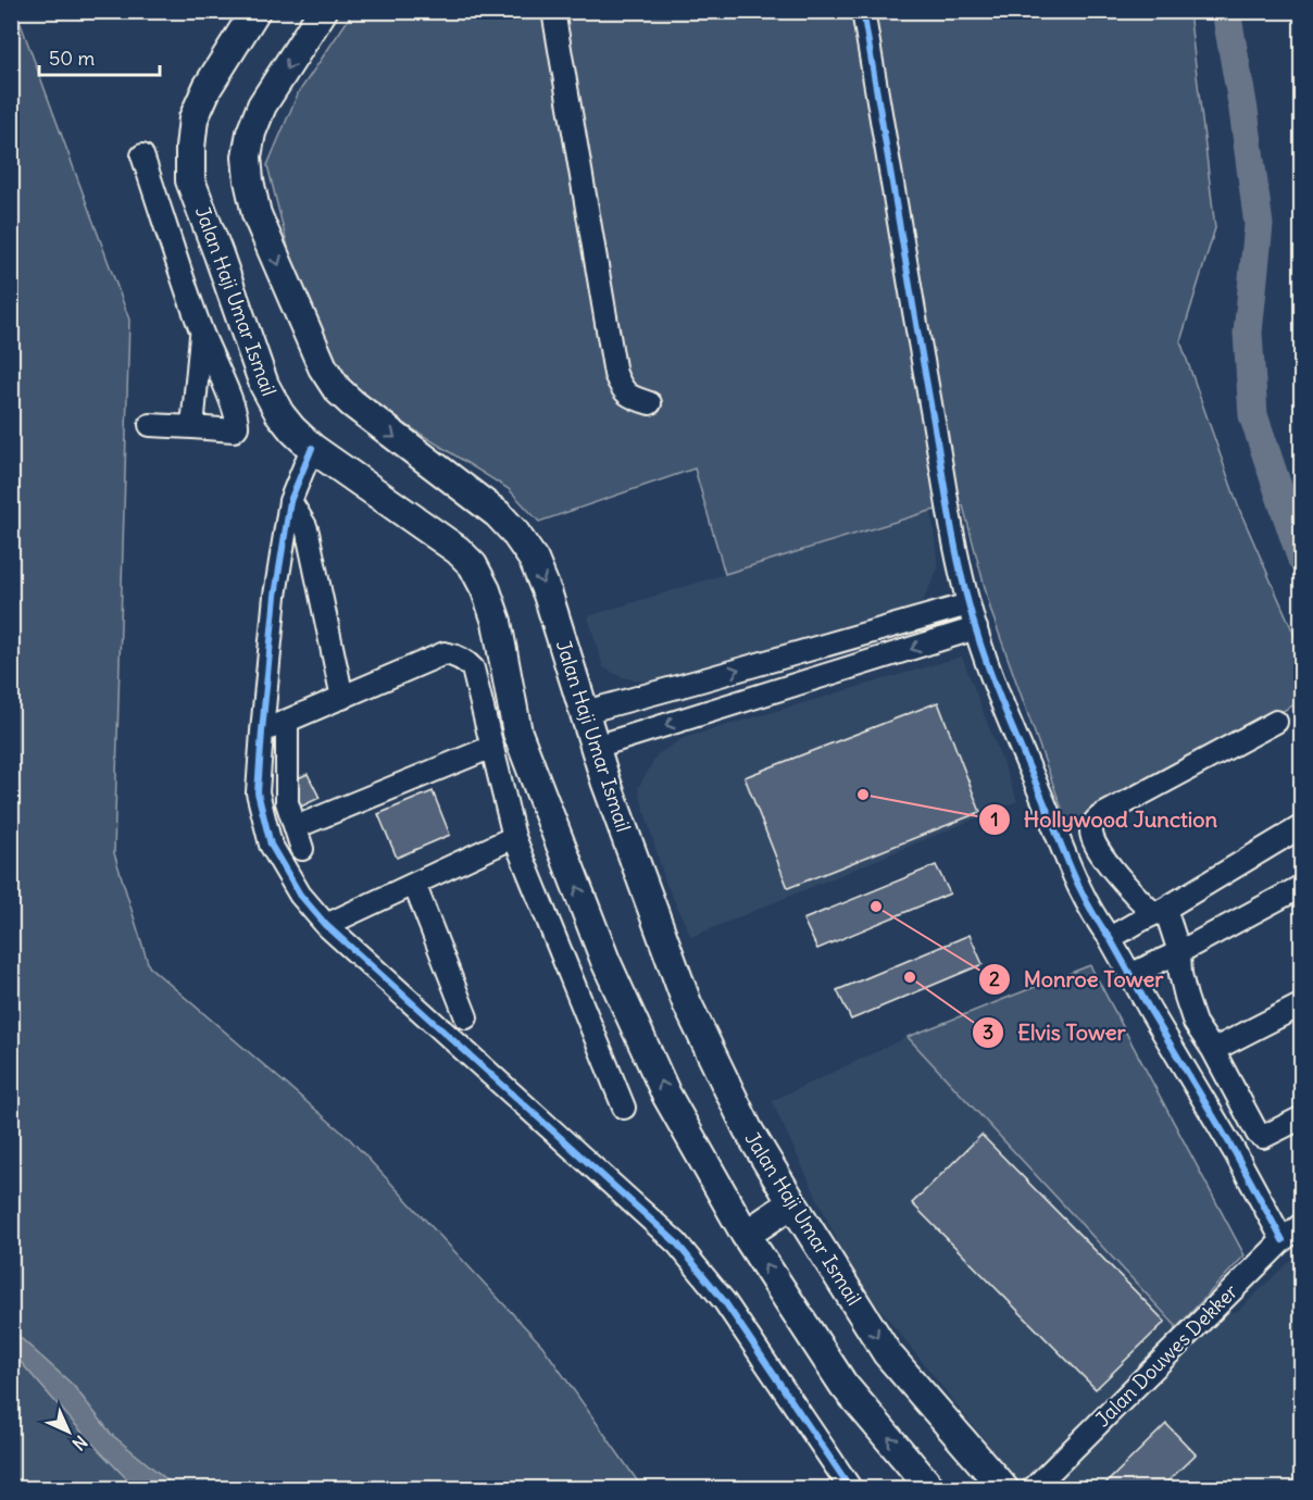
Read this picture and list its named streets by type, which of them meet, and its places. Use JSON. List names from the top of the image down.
{
  "streets": {
    "main road": ["Jalan Haji Umar Ismail"],
    "street": ["Jalan Douwes Dekker"]
  },
  "places": ["Hollywood Junction", "Monroe Tower", "Elvis Tower"],
  "scale_bar": "50 m",
  "north": "bottom right"
}
